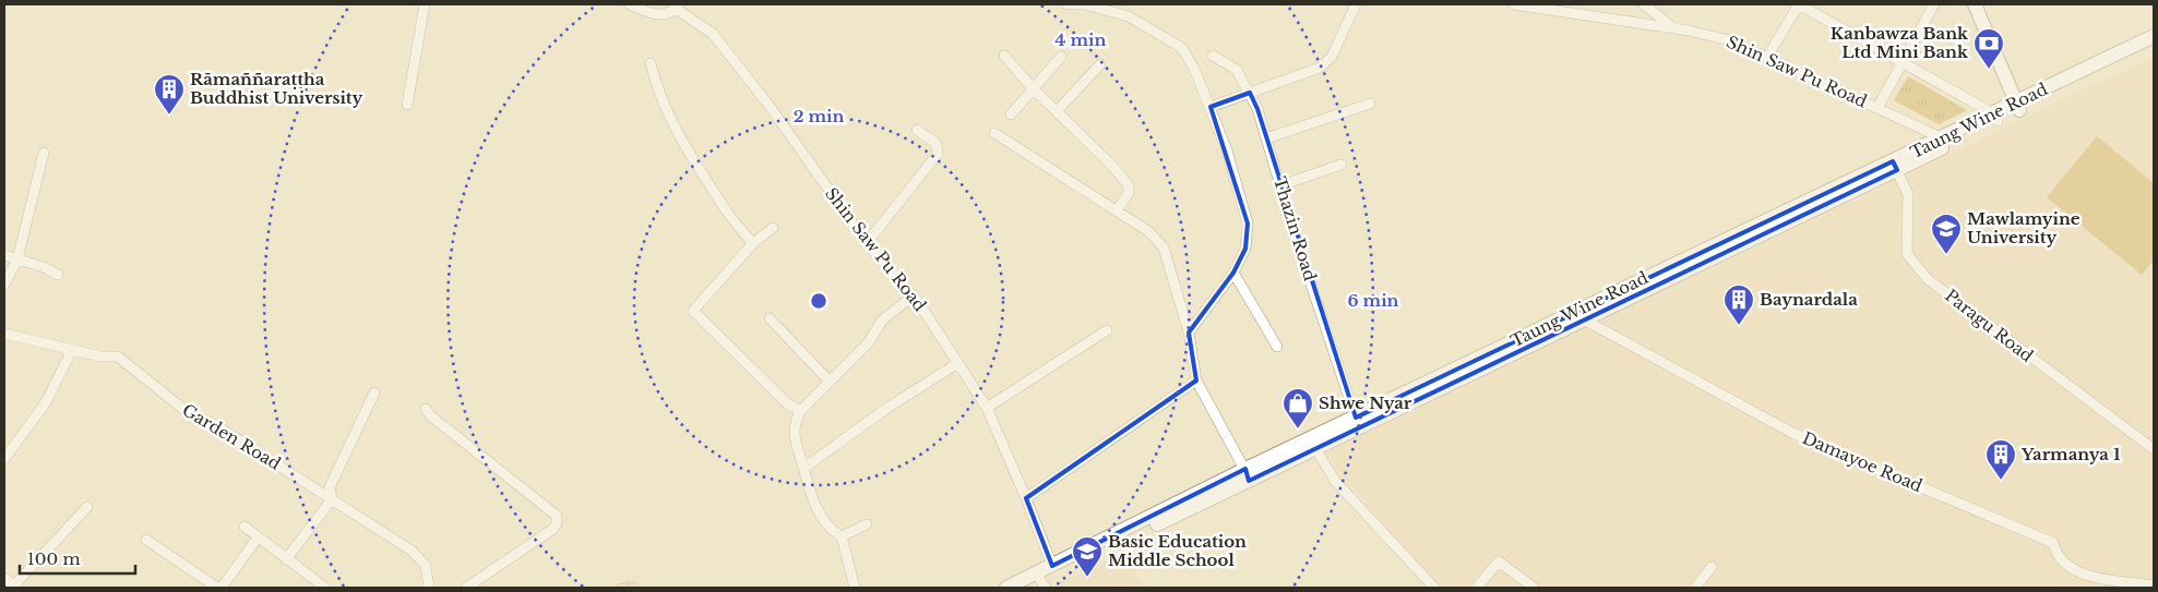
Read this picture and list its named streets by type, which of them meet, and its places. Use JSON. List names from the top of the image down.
{
  "streets": {
    "main road": ["Taung Wine Road"],
    "street": [
      "Shin Saw Pu Road",
      "Thazin Road",
      "Paragu Road",
      "Garden Road",
      "Damayoe Road"
    ]
  },
  "crossings": [
    ["Shin Saw Pu Road", "Taung Wine Road"],
    ["Taung Wine Road", "Thazin Road"],
    ["Taung Wine Road", "Paragu Road"],
    ["Taung Wine Road", "Damayoe Road"]
  ],
  "places": {
    "bank": ["Kanbawza Bank Ltd Mini Bank"],
    "building": ["Rāmaññaraṭṭha Buddhist University", "Baynardala", "Yarmanya 1"],
    "school or university": ["Mawlamyine University", "Basic Education Middle School"],
    "shop": ["Shwe Nyar"]
  },
  "scale_bar": "100 m",
  "rings": ["4 min", "2 min", "6 min"]
}
